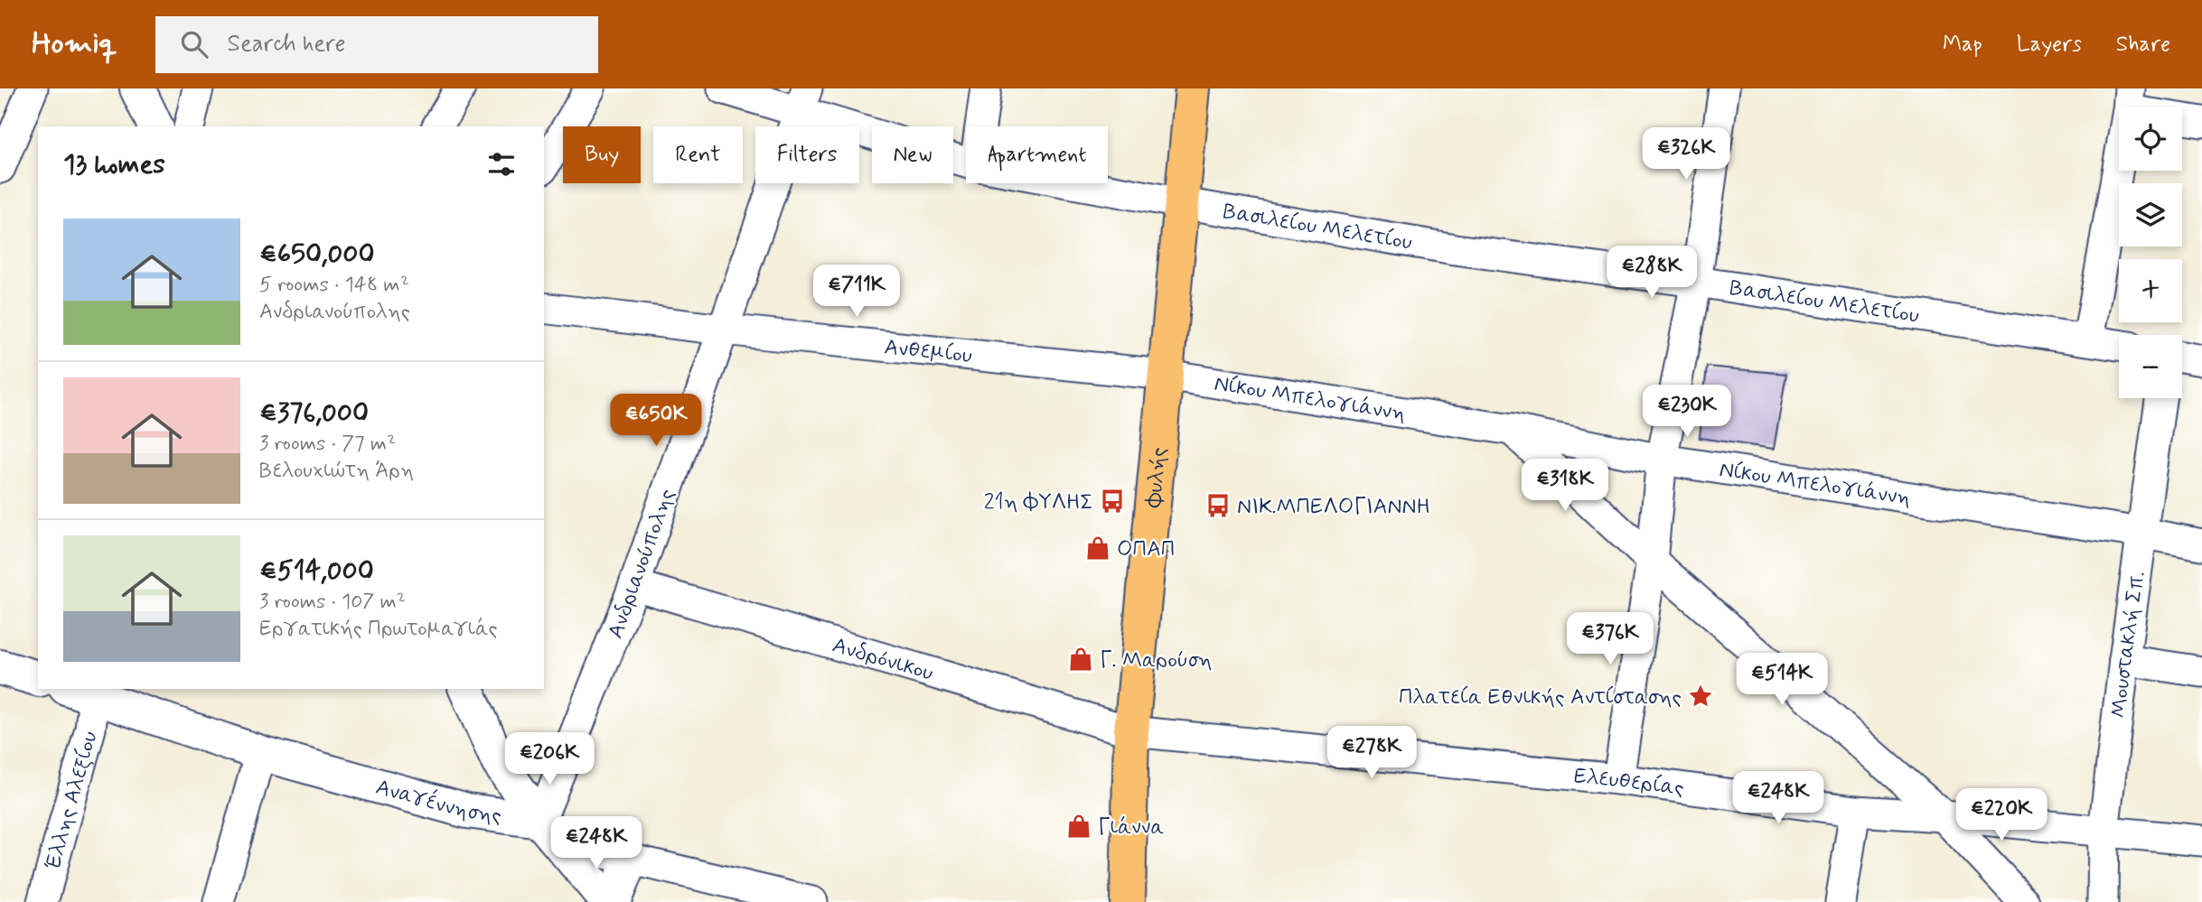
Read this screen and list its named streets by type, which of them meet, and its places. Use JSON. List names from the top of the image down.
{
  "streets": {
    "main road": ["Φυλής"],
    "street": [
      "Βασιλείου Μελετίου",
      "Ανθεμίου",
      "Νίκου Μπελογιάννη",
      "Ανδριανούπολης",
      "Μουστακλή Σπ.",
      "Ανδρόνικου",
      "Ελευθερίας",
      "Έλλης Αλεξίου",
      "Αναγέννησης"
    ]
  },
  "crossings": [
    ["Βασιλείου Μελετίου", "Φυλής"],
    ["Βασιλείου Μελετίου", "Ανδριανούπολης"],
    ["Ανθεμίου", "Νίκου Μπελογιάννη"],
    ["Ανθεμίου", "Φυλής"],
    ["Ανθεμίου", "Ανδριανούπολης"],
    ["Νίκου Μπελογιάννη", "Φυλής"],
    ["Νίκου Μπελογιάννη", "Μουστακλή Σπ."],
    ["Φυλής", "Ανδρόνικου"],
    ["Φυλής", "Ελευθερίας"],
    ["Ανδριανούπολης", "Ανδρόνικου"],
    ["Ανδριανούπολης", "Αναγέννησης"],
    ["Μουστακλή Σπ.", "Ελευθερίας"],
    ["Ανδρόνικου", "Ελευθερίας"],
    ["Έλλης Αλεξίου", "Αναγέννησης"]
  ],
  "places": {
    "bus stop": ["21η ΦΥΛΗΣ", "ΝΙΚ.ΜΠΕΛΟΓΙΑΝΝΗ"],
    "shop": ["ΟΠΑΠ", "Γ. Μαρούση", "Γιάννα"],
    "place": ["Πλατεία Εθνικής Αντίστασης"]
  },
  "page": {
    "header": "Homiq",
    "search": "Search here",
    "nav": ["Map", "Layers", "Share"],
    "map_buttons": ["+", "−"],
    "chip": [
      "Buy",
      "Rent",
      "Filters",
      "New",
      "Apartment"
    ],
    "heading": "13 homes",
    "price": [
      "€326K",
      "€288K",
      "€711K",
      "€230K",
      "€650K",
      "€318K",
      "€376K",
      "€514K",
      "€278K",
      "€206K",
      "€248K",
      "€220K",
      "€248K"
    ],
    "list": [
      {
        "name": "€650,000",
        "note": "5 rooms · 148 m² · Ανδριανούπολης"
      },
      {
        "name": "€376,000",
        "note": "3 rooms · 77 m² · Βελουχιώτη Άρη"
      },
      {
        "name": "€514,000",
        "note": "3 rooms · 107 m² · Εργατικής Πρωτομαγιάς"
      }
    ]
  }
}
